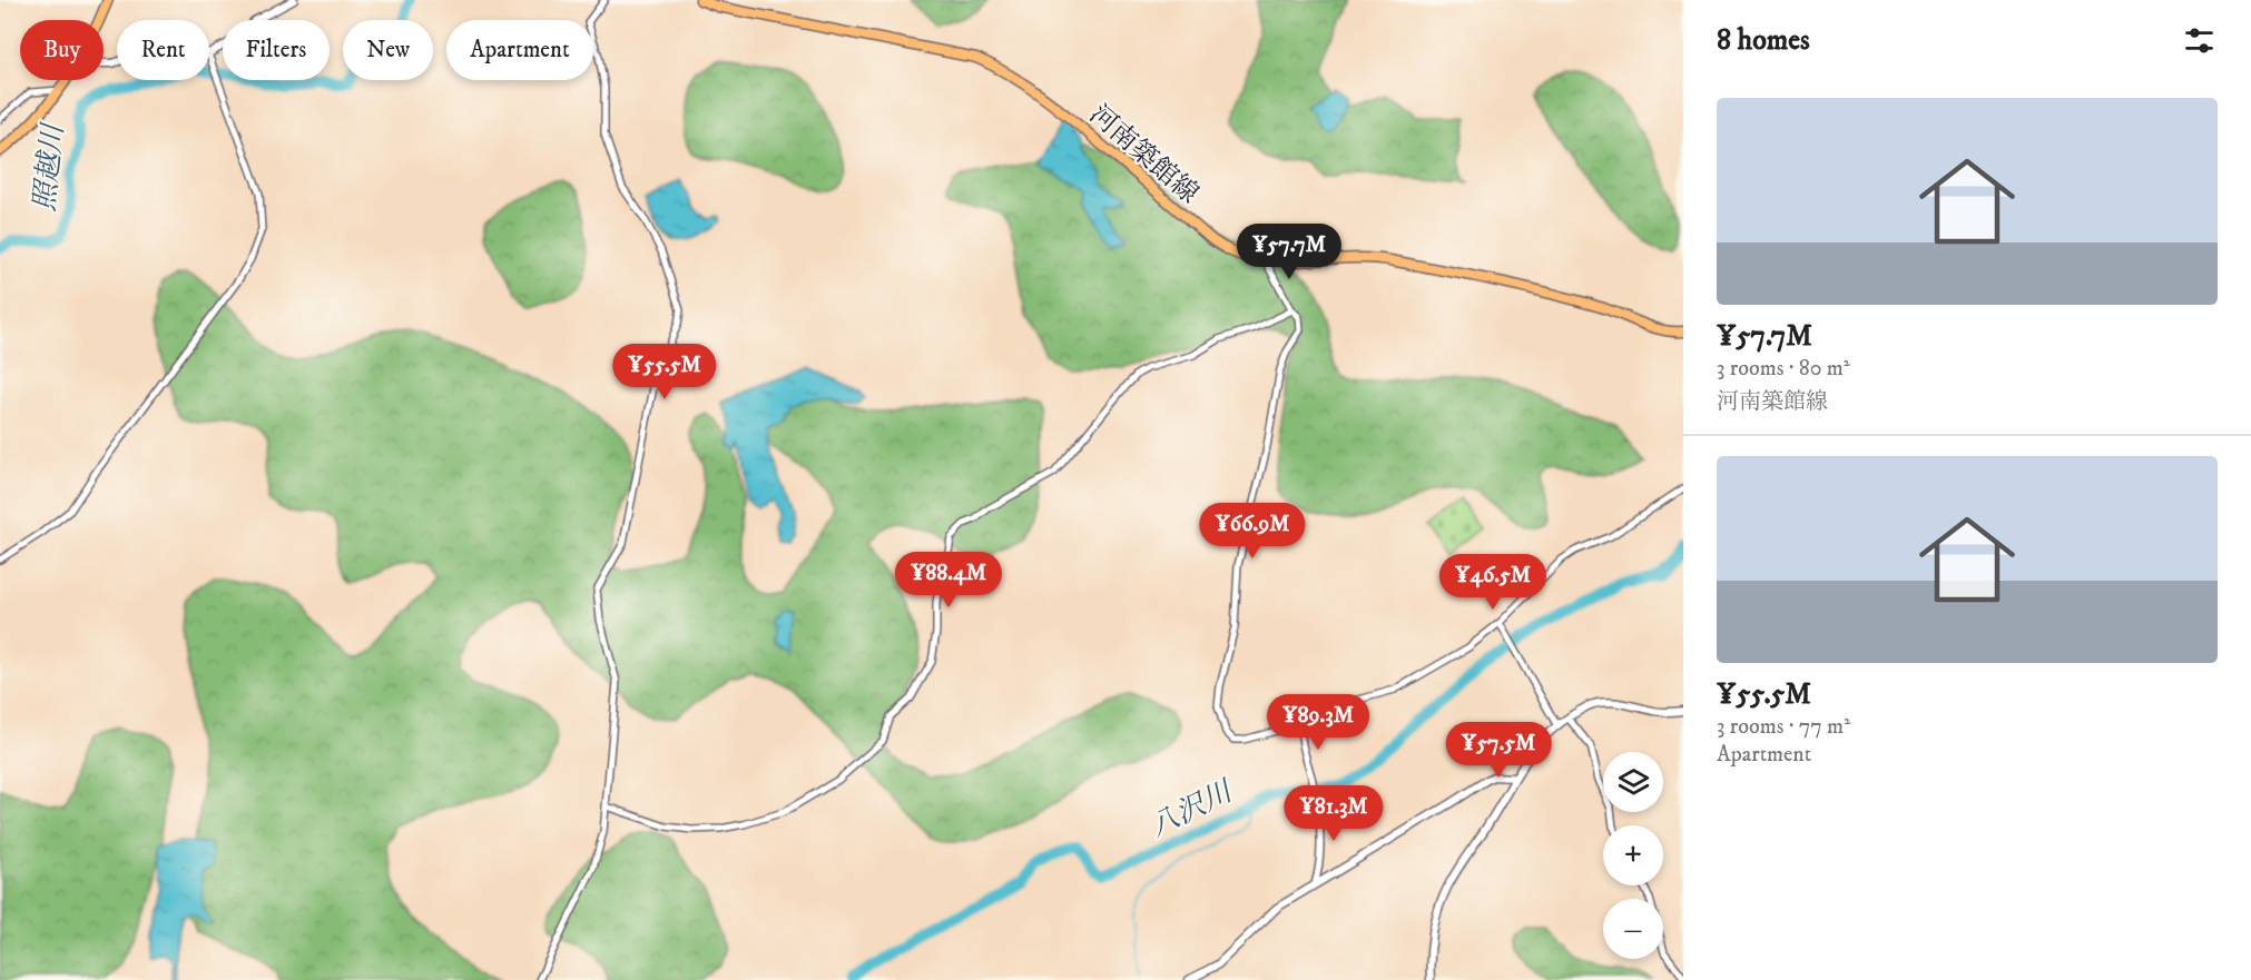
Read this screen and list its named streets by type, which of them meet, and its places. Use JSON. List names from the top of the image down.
{
  "streets": {
    "main road": ["河南築館線"]
  },
  "water": ["照越川", "八沢川"],
  "page": {
    "heading": "8 homes",
    "chip": [
      "Buy",
      "Rent",
      "Filters",
      "New",
      "Apartment"
    ],
    "list": [
      {
        "name": "¥57.7M",
        "note": "3 rooms · 80 m² · 河南築館線"
      },
      {
        "name": "¥55.5M",
        "note": "3 rooms · 77 m² · Apartment"
      }
    ],
    "price": [
      "¥57.7M",
      "¥55.5M",
      "¥66.9M",
      "¥88.4M",
      "¥46.5M",
      "¥89.3M",
      "¥57.5M",
      "¥81.3M"
    ],
    "map_buttons": ["+", "−"]
  }
}
